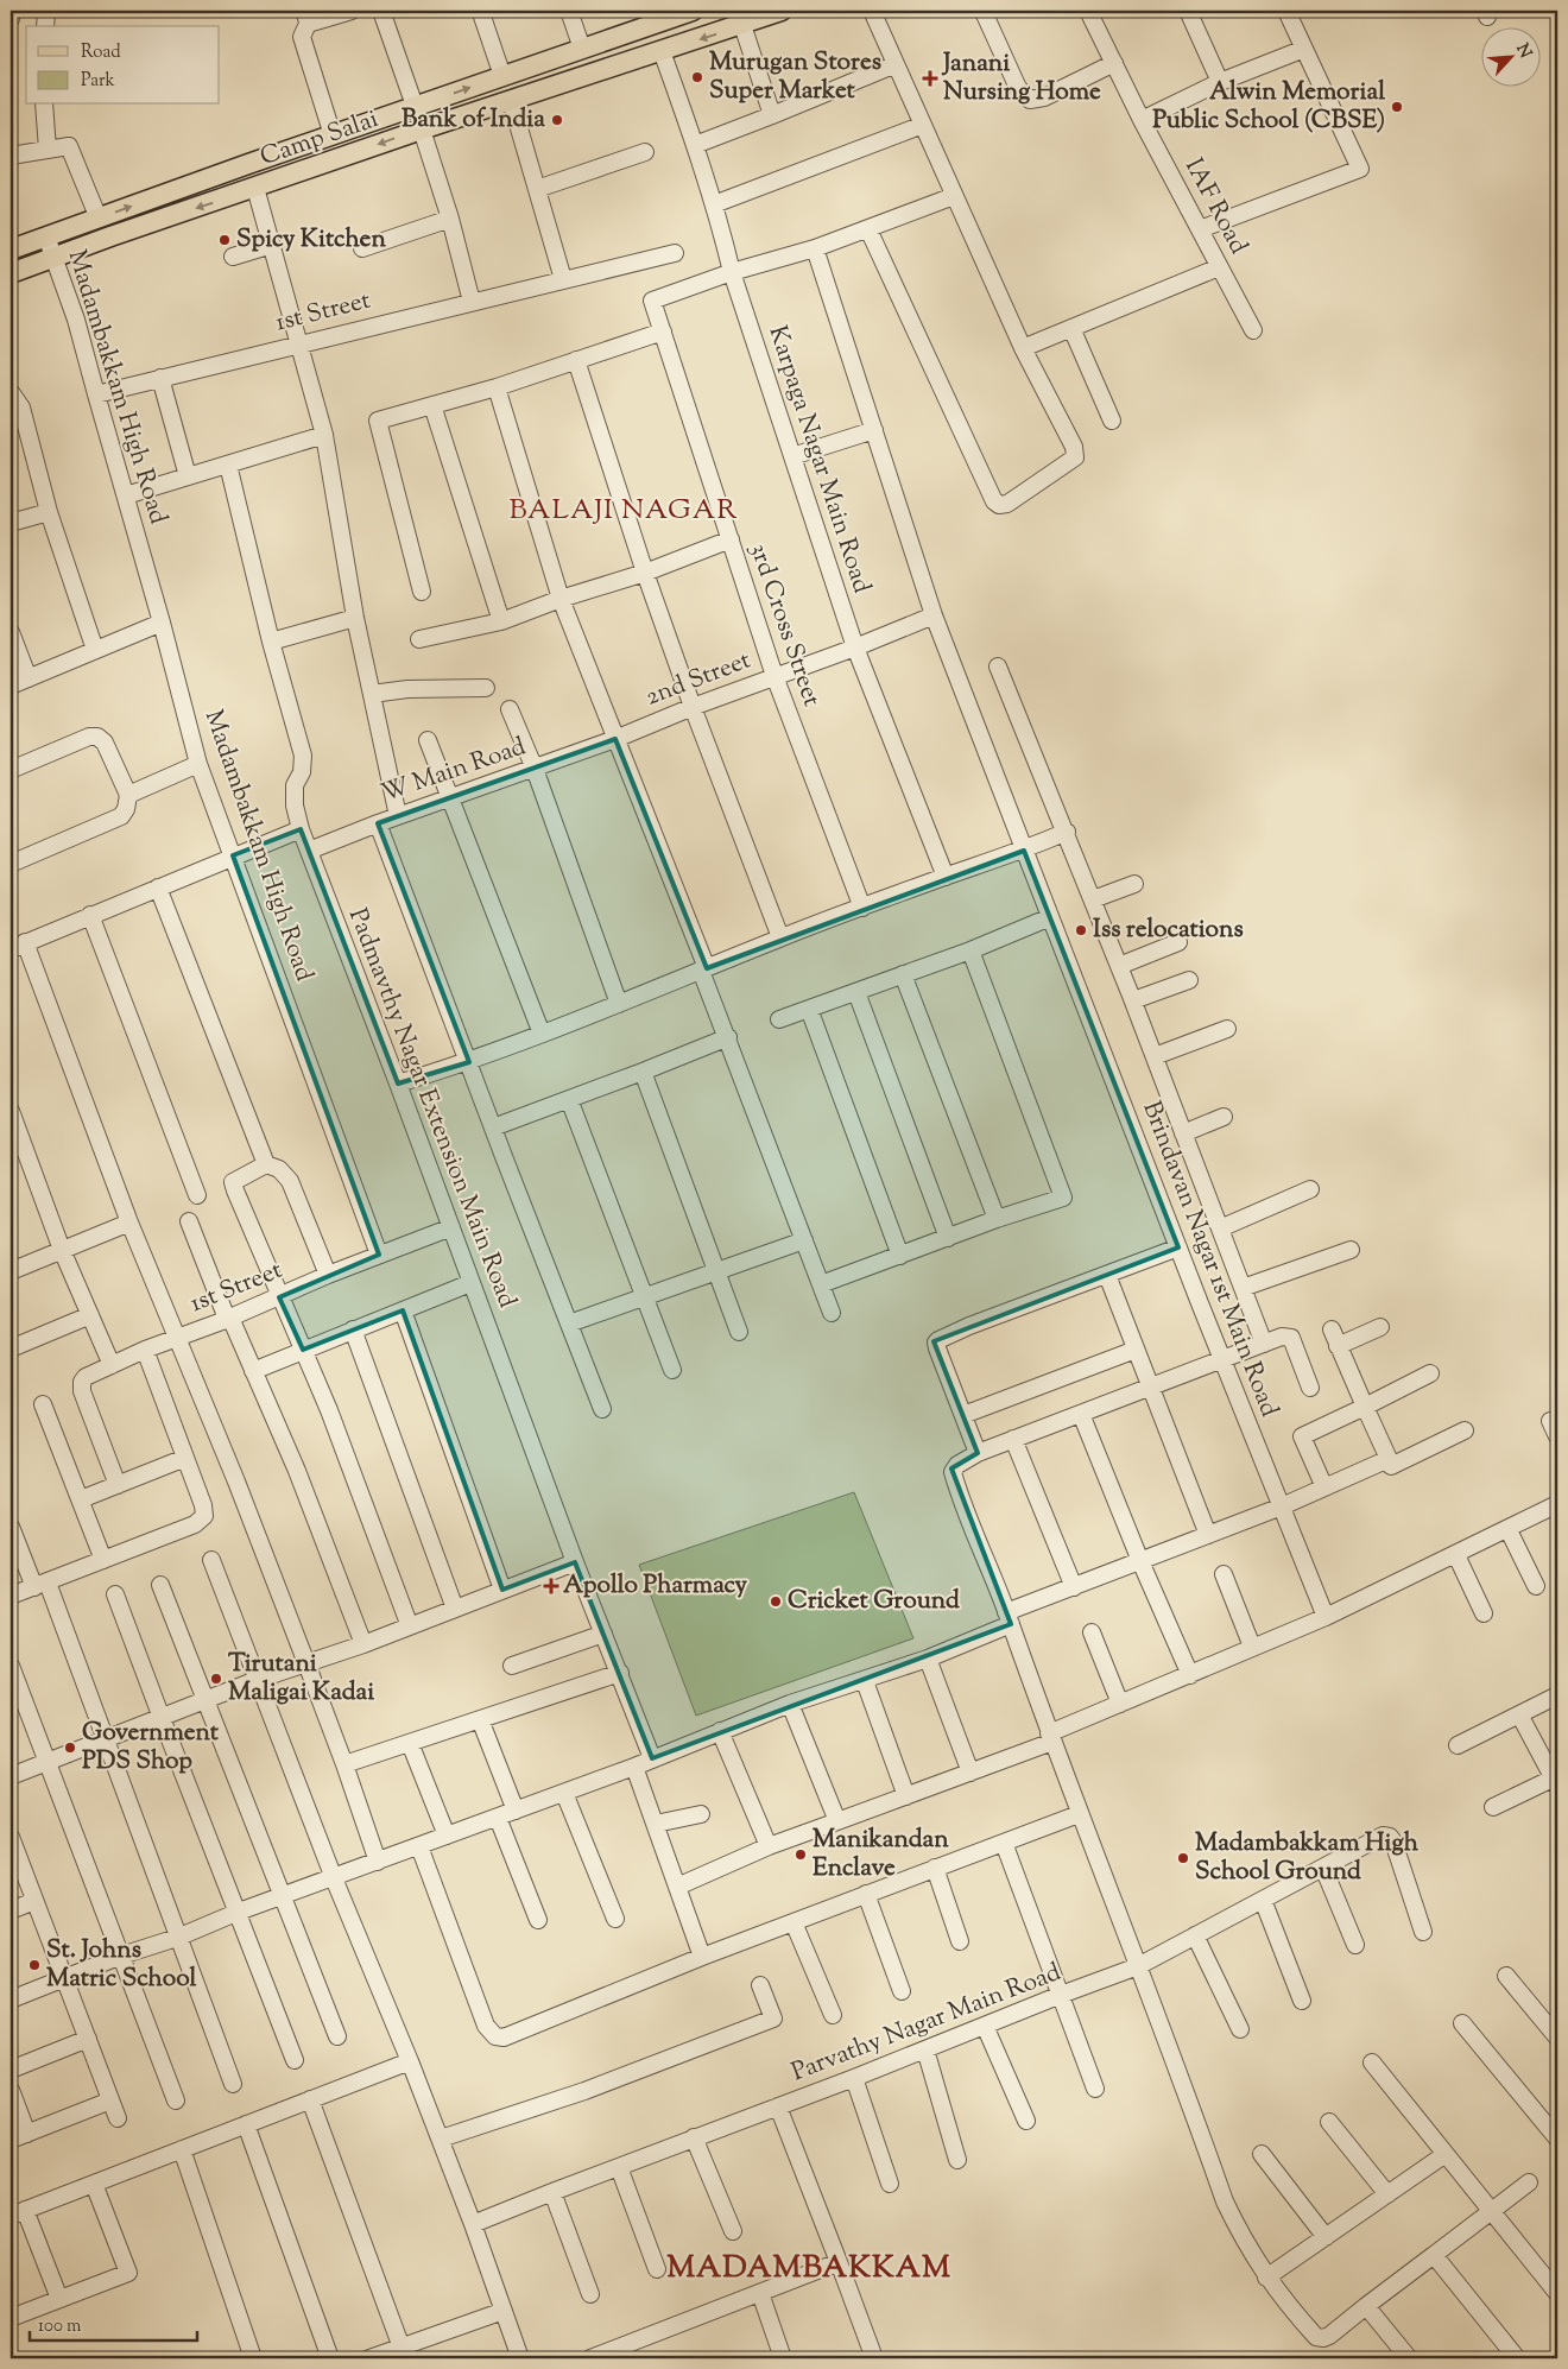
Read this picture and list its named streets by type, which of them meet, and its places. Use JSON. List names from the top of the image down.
{
  "streets": {
    "main road": ["Camp Salai"],
    "street": [
      "IAF Road",
      "1st Street",
      "Madambakkam High Road",
      "Karpaga Nagar Main Road",
      "3rd Cross Street",
      "2nd Street",
      "W Main Road",
      "Padmavthy Nagar Extension Main Road",
      "Brindavan Nagar 1st Main Road",
      "Parvathy Nagar Main Road"
    ]
  },
  "crossings": [
    ["Camp Salai", "Madambakkam High Road"],
    ["Camp Salai", "Karpaga Nagar Main Road"],
    ["1st Street", "Madambakkam High Road"],
    ["Karpaga Nagar Main Road", "3rd Cross Street"],
    ["Karpaga Nagar Main Road", "2nd Street"],
    ["3rd Cross Street", "2nd Street"],
    ["2nd Street", "W Main Road"],
    ["2nd Street", "Brindavan Nagar 1st Main Road"],
    ["W Main Road", "Padmavthy Nagar Extension Main Road"]
  ],
  "districts": ["BALAJI NAGAR", "MADAMBAKKAM"],
  "places": {
    "other": [
      "Murugan Stores Super Market",
      "Alwin Memorial Public School (CBSE)",
      "Bank of India",
      "Spicy Kitchen",
      "Iss relocations",
      "Cricket Ground",
      "Tirutani Maligai Kadai",
      "Government PDS Shop",
      "Manikandan Enclave",
      "Madambakkam High School Ground",
      "St. Johns Matric School"
    ],
    "health": ["Janani Nursing Home", "Apollo Pharmacy"]
  },
  "legend": ["Road", "Park"],
  "scale_bar": "100 m",
  "north": "top right"
}
